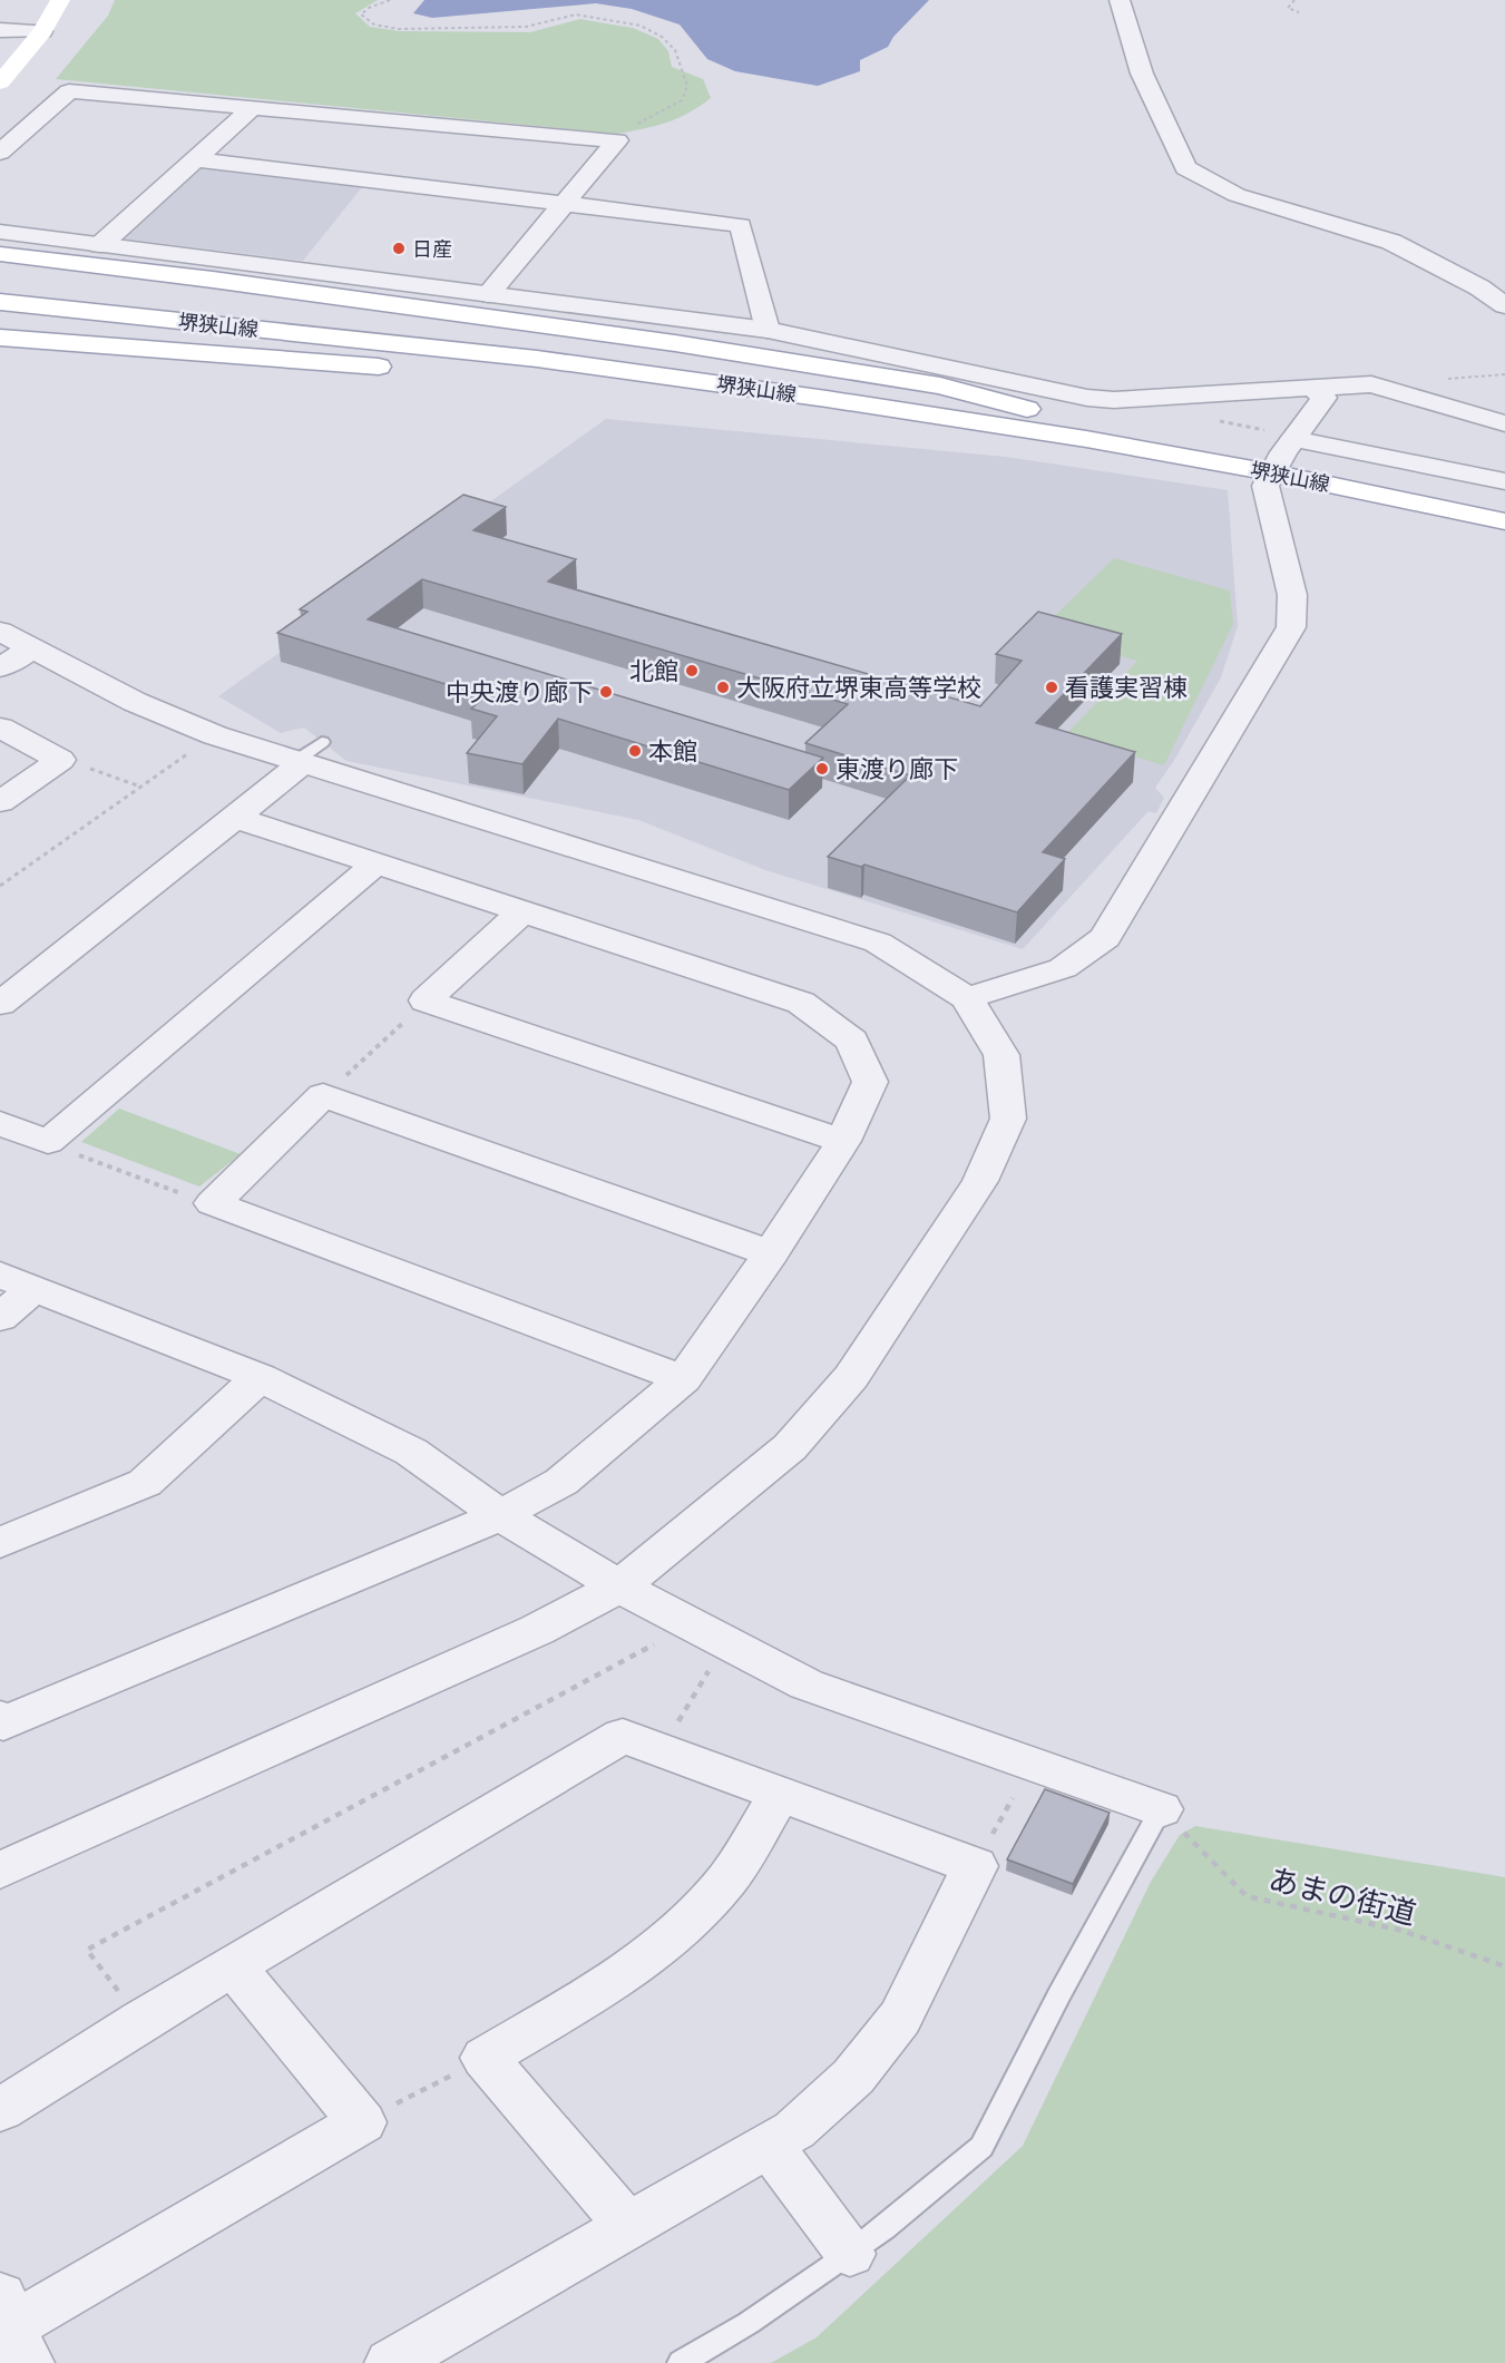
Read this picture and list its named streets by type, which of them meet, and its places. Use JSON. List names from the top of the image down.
{
  "streets": {
    "main road": ["堺狭山線"],
    "path": ["あまの街道"]
  },
  "places": [
    "日産",
    "北館",
    "大阪府立堺東高等学校",
    "看護実習棟",
    "中央渡り廊下",
    "本館",
    "東渡り廊下"
  ]
}
